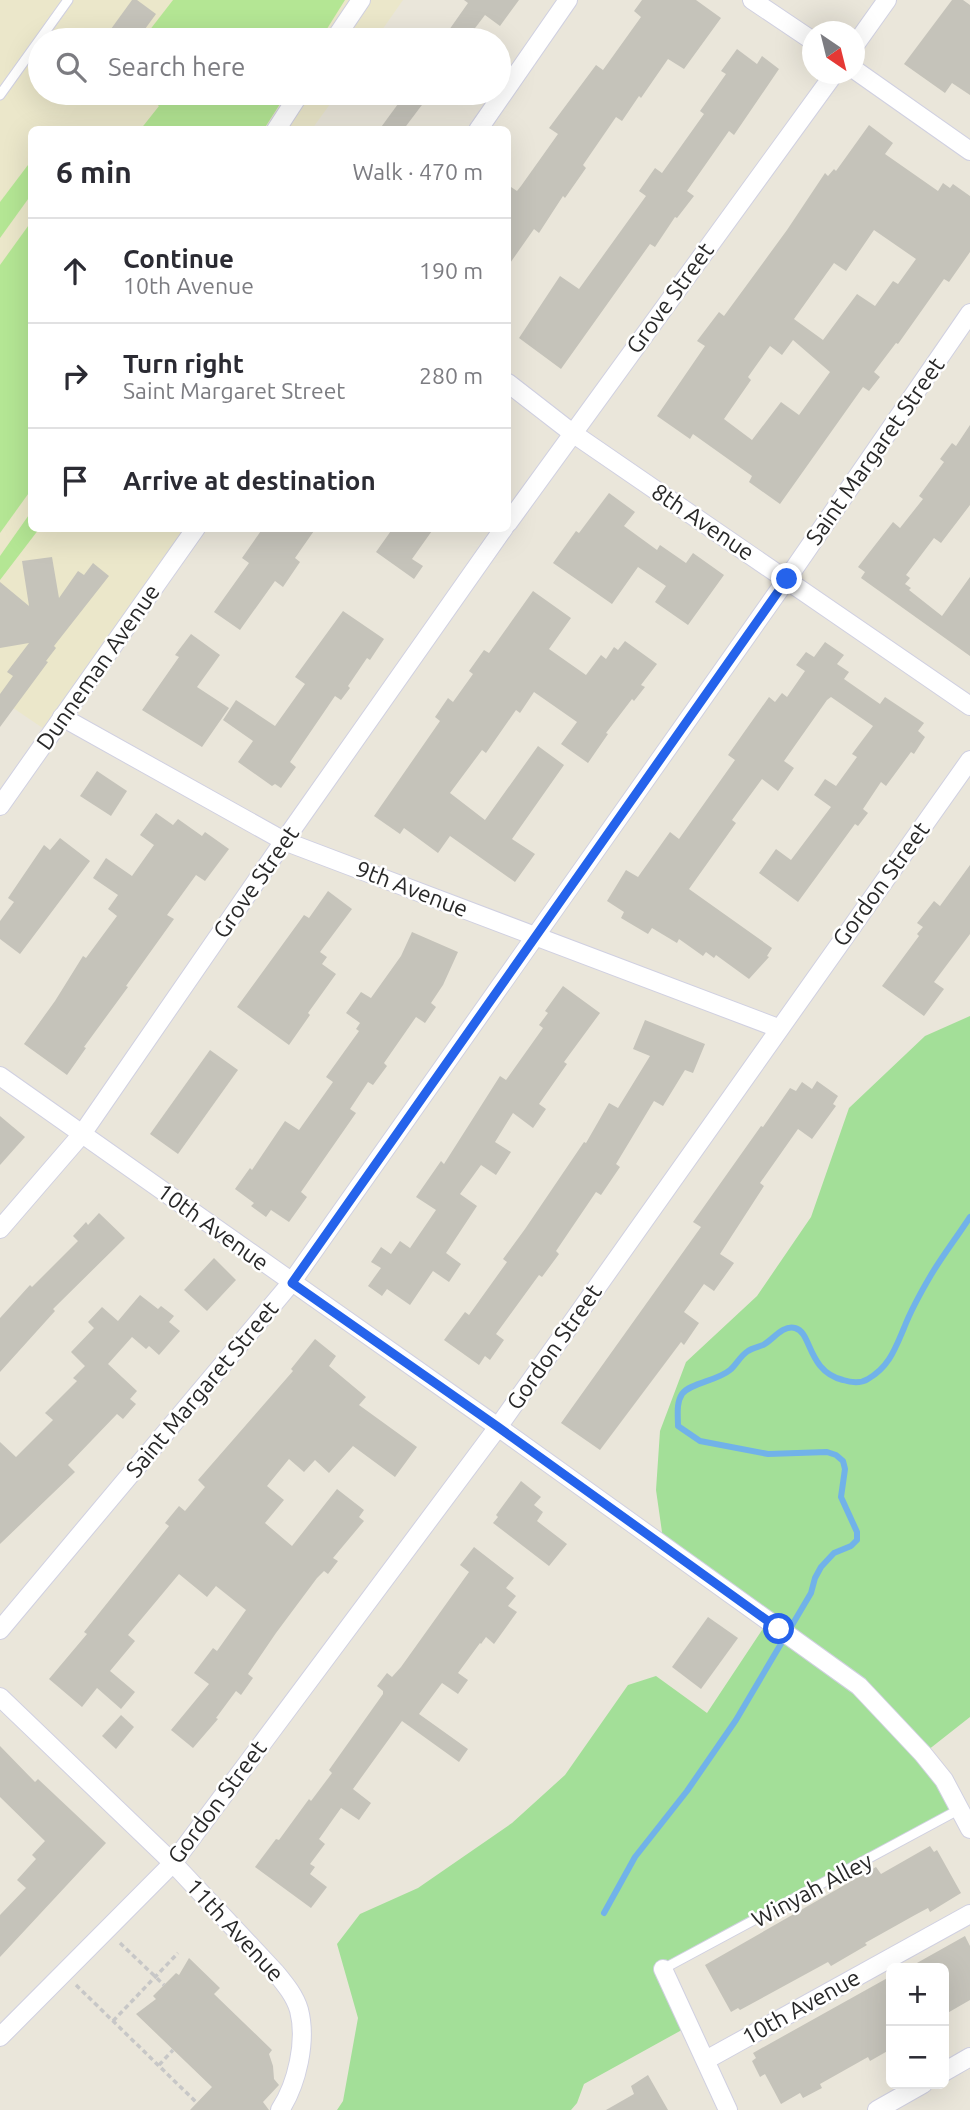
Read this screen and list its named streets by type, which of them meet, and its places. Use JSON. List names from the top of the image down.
{
  "streets": {
    "street": [
      "Grove Street",
      "Saint Margaret Street",
      "8th Avenue",
      "Dunneman Avenue",
      "Gordon Street",
      "9th Avenue",
      "10th Avenue",
      "11th Avenue"
    ],
    "lane": ["Winyah Alley"]
  },
  "crossings": [
    ["Grove Street", "8th Avenue"],
    ["Grove Street", "9th Avenue"],
    ["Grove Street", "10th Avenue"],
    ["Saint Margaret Street", "8th Avenue"],
    ["Saint Margaret Street", "9th Avenue"],
    ["Saint Margaret Street", "10th Avenue"],
    ["Dunneman Avenue", "9th Avenue"],
    ["Gordon Street", "9th Avenue"],
    ["Gordon Street", "10th Avenue"],
    ["Gordon Street", "11th Avenue"],
    ["10th Avenue", "Winyah Alley"]
  ],
  "north": "bottom right",
  "page": {
    "search": "Search here",
    "heading": ["6 min", "Walk · 470 m"],
    "list": [
      ["Continue", "10th Avenue", "190 m"],
      ["Turn right", "Saint Margaret Street", "280 m"],
      "Arrive at destination"
    ],
    "map_buttons": ["+", "−"]
  }
}
